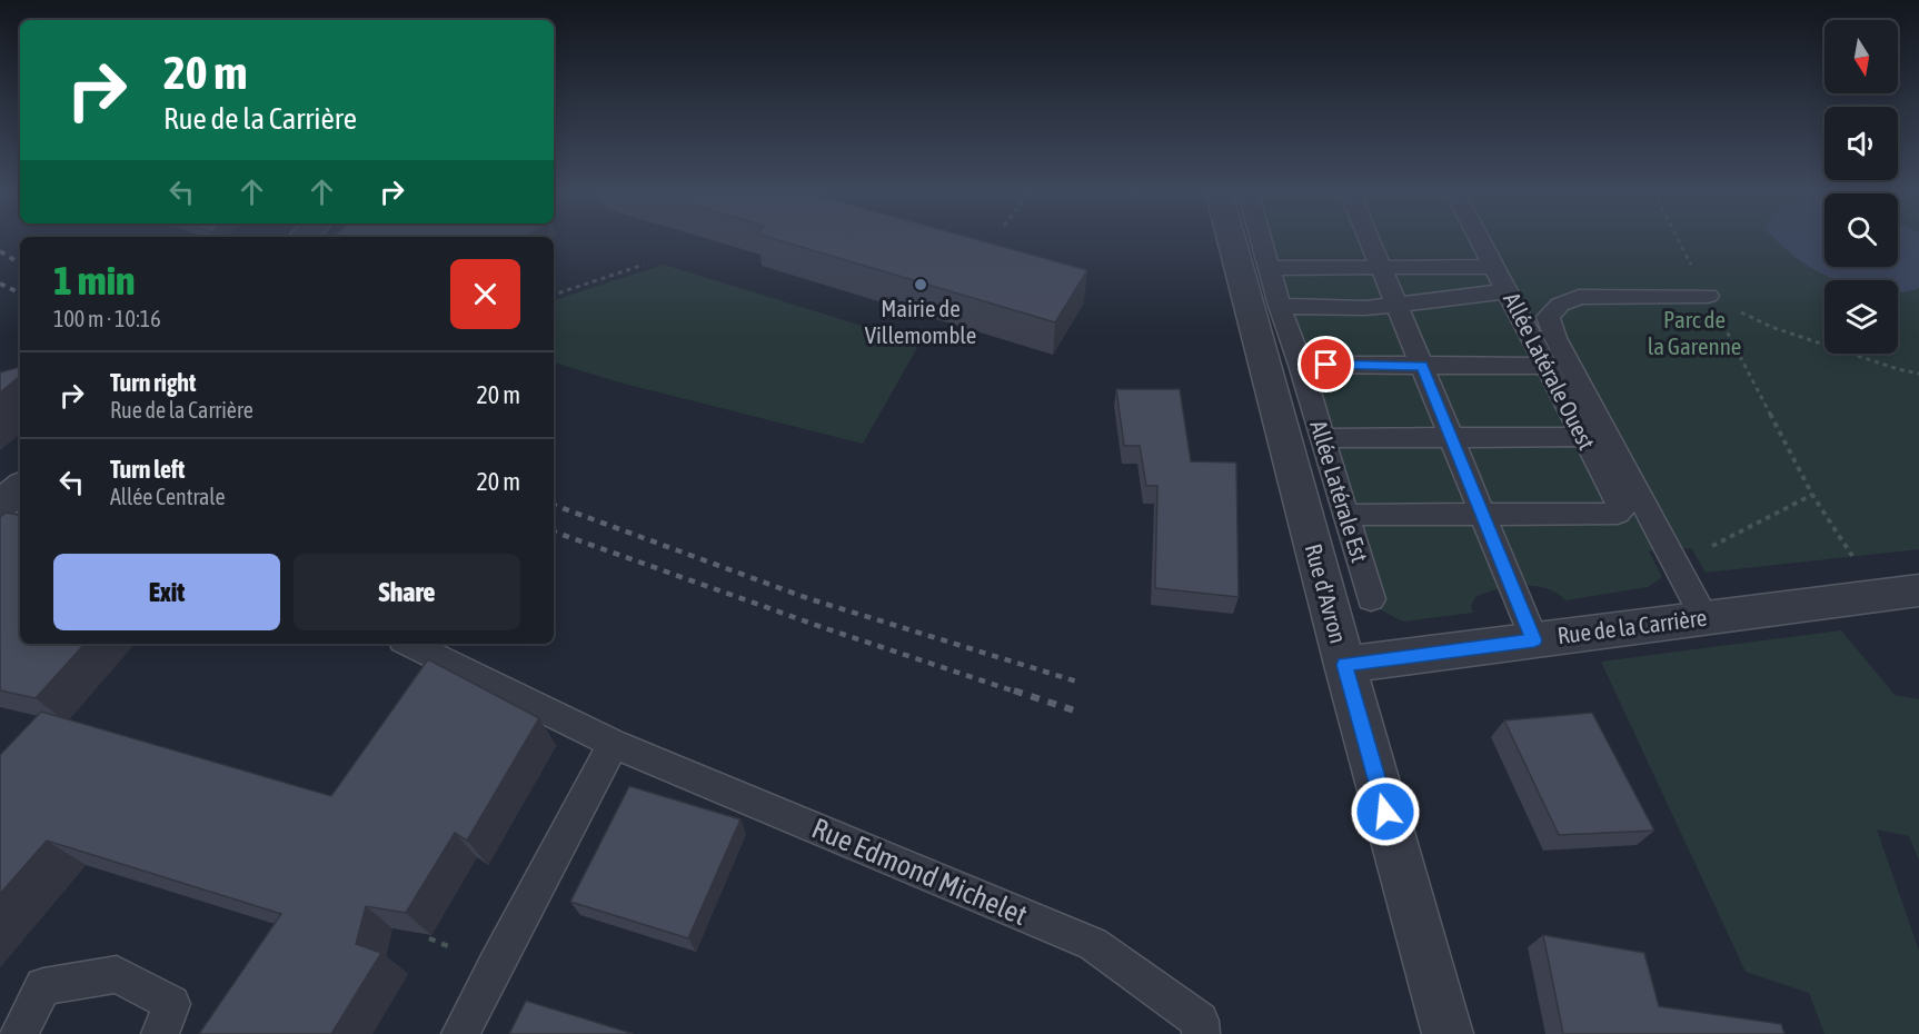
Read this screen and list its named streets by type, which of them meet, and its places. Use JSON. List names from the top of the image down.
{
  "streets": {
    "street": ["Rue d'Avron", "Rue de la Carrière"],
    "lane": ["Allée Latérale Ouest", "Allée Latérale Est", "Rue Edmond Michelet"]
  },
  "crossings": [
    ["Rue d'Avron", "Rue de la Carrière"]
  ],
  "parks": ["Parc de la Garenne"],
  "places": ["Mairie de Villemomble"],
  "north": "bottom",
  "page": {
    "turn": ["20 m", "Rue de la Carrière"],
    "heading": ["1 min", "100 m · 10:16"],
    "list": [
      {
        "name": "Turn right",
        "note": "Rue de la Carrière",
        "value": "20 m"
      },
      {
        "name": "Turn left",
        "note": "Allée Centrale",
        "value": "20 m"
      }
    ],
    "buttons": ["Exit", "Share"]
  }
}
